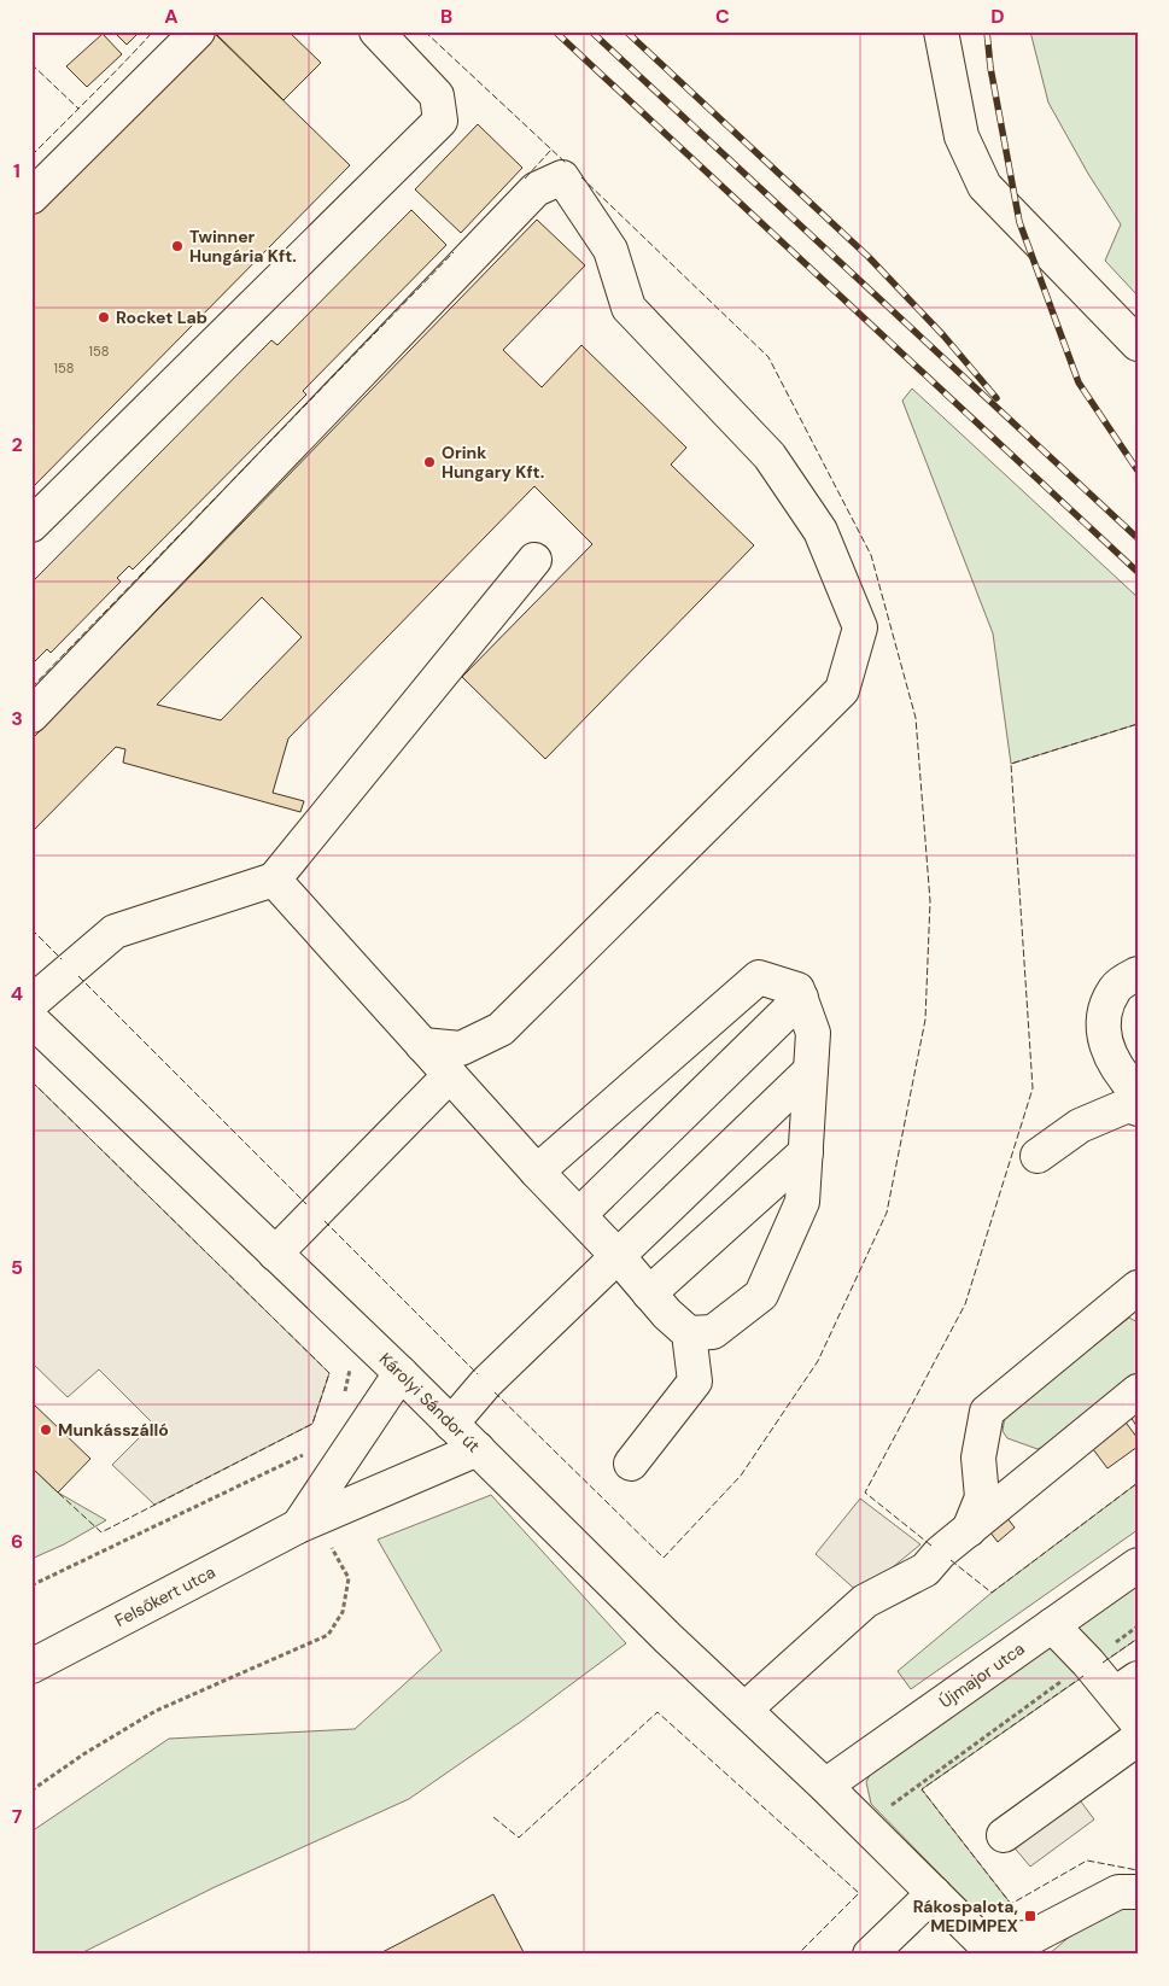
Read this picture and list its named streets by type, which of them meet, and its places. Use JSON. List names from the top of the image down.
{
  "streets": {
    "street": ["Károlyi Sándor út", "Felsőkert utca", "Újmajor utca"]
  },
  "crossings": [
    ["Károlyi Sándor út", "Felsőkert utca"],
    ["Károlyi Sándor út", "Újmajor utca"]
  ],
  "places": {
    "other": [
      "Twinner Hungária Kft.",
      "Rocket Lab",
      "Orink Hungary Kft.",
      "Munkásszálló"
    ],
    "transit": ["Rákospalota, MEDIMPEX"]
  },
  "house_numbers": ["158", "158"],
  "grid": {
    "columns": [
      "A",
      "B",
      "C",
      "D"
    ],
    "rows": [
      "1",
      "2",
      "3",
      "4",
      "5",
      "6",
      "7"
    ]
  }
}
